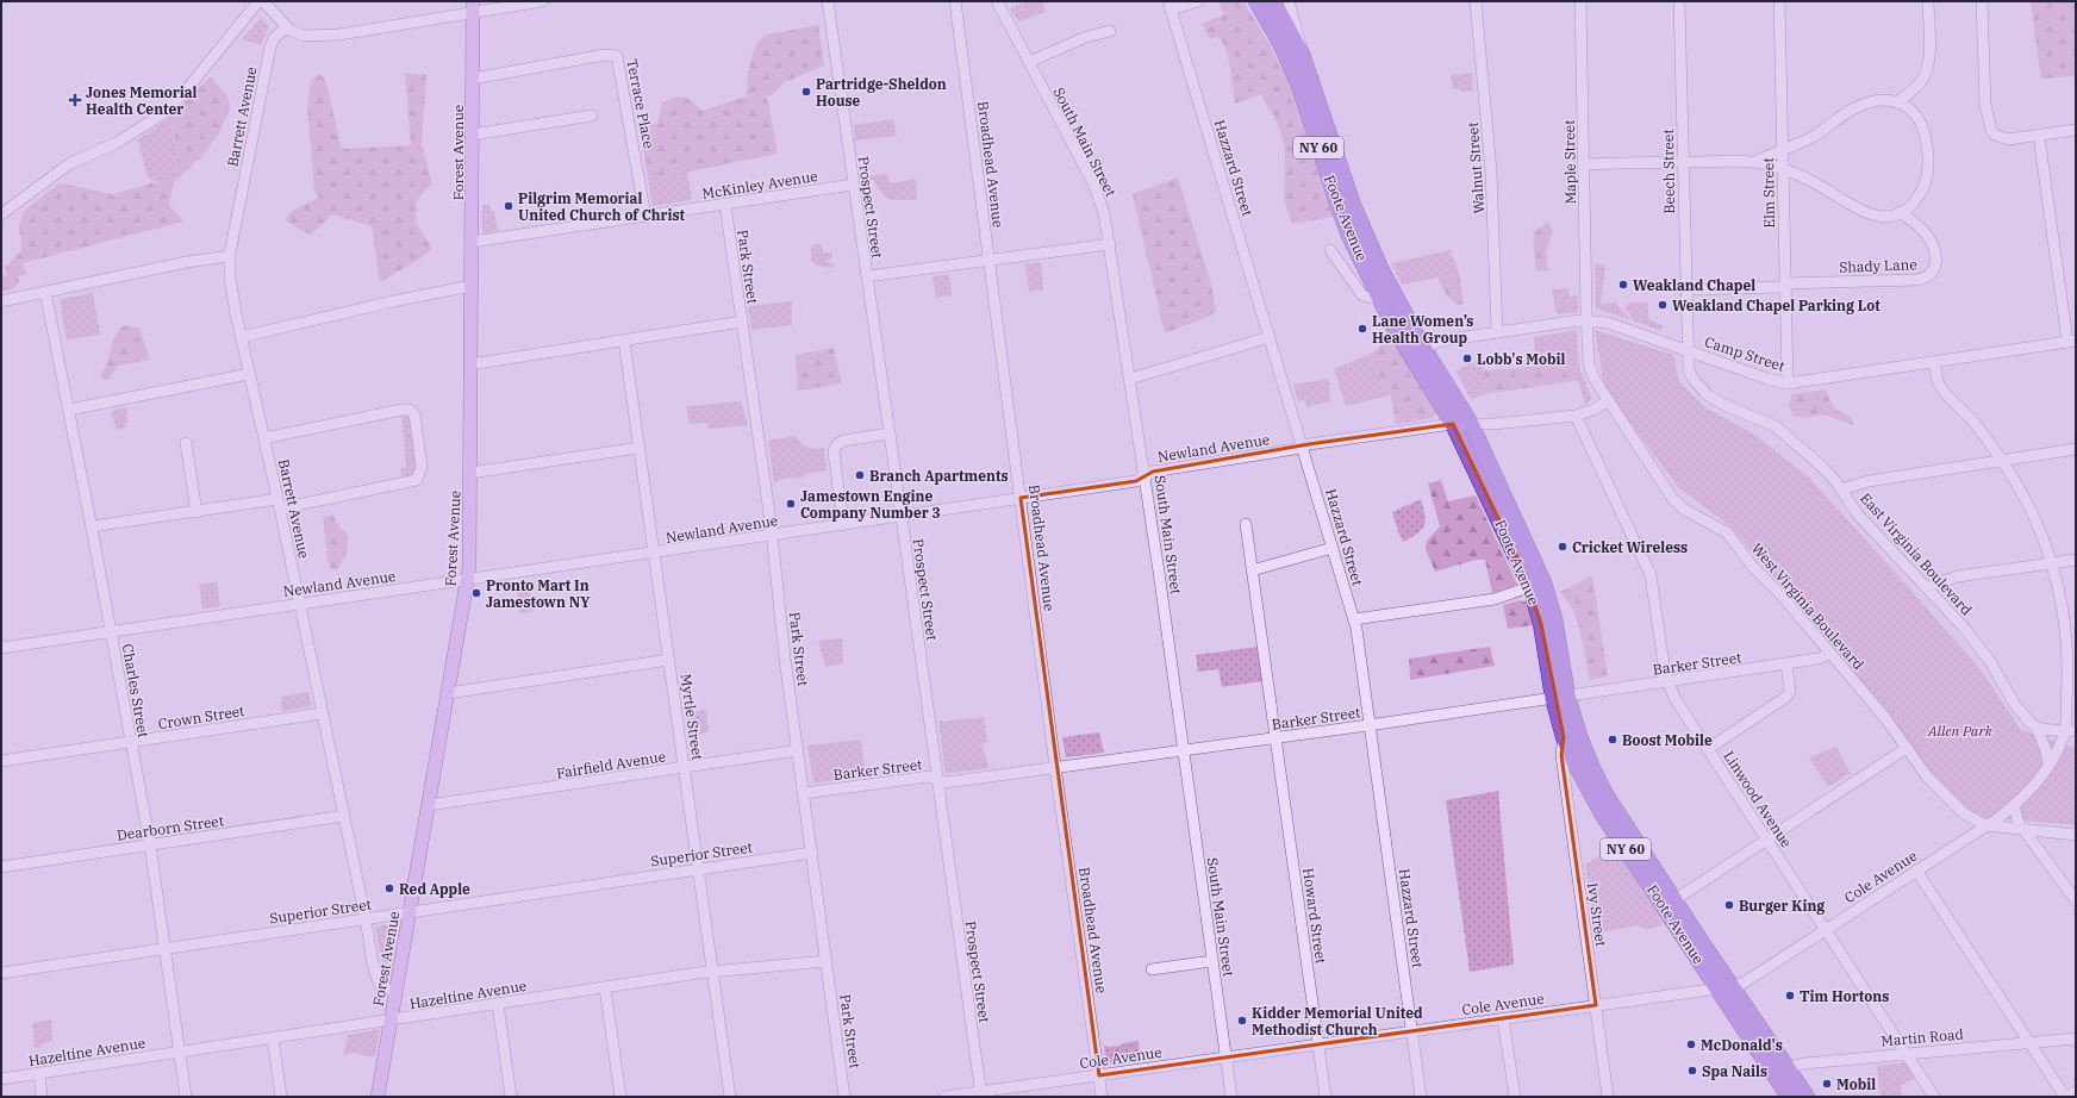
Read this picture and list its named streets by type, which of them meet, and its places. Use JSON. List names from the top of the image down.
{
  "streets": {
    "highway": ["NY 60", "Foote Avenue"],
    "main road": ["Forest Avenue"],
    "street": [
      "Terrace Place",
      "Barrett Avenue",
      "South Main Street",
      "Maple Street",
      "Broadhead Avenue",
      "Hazzard Street",
      "Walnut Street",
      "Beech Street",
      "McKinley Avenue",
      "Elm Street",
      "Prospect Street",
      "Shady Lane",
      "Park Street",
      "Camp Street",
      "Newland Avenue",
      "East Virginia Boulevard",
      "West Virginia Boulevard",
      "Barker Street",
      "Charles Street",
      "Crown Street",
      "Myrtle Street",
      "Fairfield Avenue",
      "Linwood Avenue",
      "Dearborn Street",
      "Superior Street",
      "Cole Avenue",
      "Ivy Street",
      "Howard Street",
      "Hazeltine Avenue",
      "Martin Road"
    ]
  },
  "crossings": [
    ["Terrace Place", "Forest Avenue"],
    ["Terrace Place", "McKinley Avenue"],
    ["Barrett Avenue", "Forest Avenue"],
    ["Barrett Avenue", "Newland Avenue"],
    ["Barrett Avenue", "Crown Street"],
    ["Barrett Avenue", "Dearborn Street"],
    ["Barrett Avenue", "Superior Street"],
    ["South Main Street", "Newland Avenue"],
    ["South Main Street", "Barker Street"],
    ["South Main Street", "Cole Avenue"],
    ["Forest Avenue", "McKinley Avenue"],
    ["Forest Avenue", "Newland Avenue"],
    ["Forest Avenue", "Fairfield Avenue"],
    ["Forest Avenue", "Superior Street"],
    ["Forest Avenue", "Hazeltine Avenue"],
    ["Maple Street", "Camp Street"],
    ["Maple Street", "West Virginia Boulevard"],
    ["Broadhead Avenue", "Newland Avenue"],
    ["Broadhead Avenue", "Barker Street"],
    ["Broadhead Avenue", "Cole Avenue"],
    ["Hazzard Street", "Newland Avenue"],
    ["Hazzard Street", "Barker Street"],
    ["Hazzard Street", "Cole Avenue"],
    ["Walnut Street", "Camp Street"],
    ["Beech Street", "Shady Lane"],
    ["Beech Street", "Camp Street"],
    ["Beech Street", "East Virginia Boulevard"],
    ["McKinley Avenue", "Prospect Street"],
    ["McKinley Avenue", "Park Street"],
    ["Elm Street", "Shady Lane"],
    ["Elm Street", "Camp Street"],
    ["Prospect Street", "Newland Avenue"],
    ["Prospect Street", "Barker Street"],
    ["Prospect Street", "Cole Avenue"],
    ["Foote Avenue", "Camp Street"],
    ["Foote Avenue", "Newland Avenue"],
    ["Foote Avenue", "Barker Street"],
    ["Foote Avenue", "Cole Avenue"],
    ["Foote Avenue", "Ivy Street"],
    ["Foote Avenue", "Martin Road"],
    ["Park Street", "Newland Avenue"],
    ["Park Street", "Barker Street"],
    ["Park Street", "Fairfield Avenue"],
    ["Park Street", "Superior Street"],
    ["Park Street", "Hazeltine Avenue"],
    ["Camp Street", "East Virginia Boulevard"],
    ["Camp Street", "West Virginia Boulevard"],
    ["Newland Avenue", "West Virginia Boulevard"],
    ["Newland Avenue", "Charles Street"],
    ["Newland Avenue", "Myrtle Street"],
    ["Newland Avenue", "Linwood Avenue"],
    ["West Virginia Boulevard", "Barker Street"],
    ["West Virginia Boulevard", "Cole Avenue"],
    ["Barker Street", "Linwood Avenue"],
    ["Barker Street", "Howard Street"],
    ["Charles Street", "Crown Street"],
    ["Charles Street", "Dearborn Street"],
    ["Charles Street", "Superior Street"],
    ["Charles Street", "Hazeltine Avenue"],
    ["Myrtle Street", "Fairfield Avenue"],
    ["Myrtle Street", "Superior Street"],
    ["Myrtle Street", "Hazeltine Avenue"],
    ["Linwood Avenue", "Cole Avenue"],
    ["Linwood Avenue", "Martin Road"],
    ["Cole Avenue", "Ivy Street"],
    ["Cole Avenue", "Howard Street"]
  ],
  "parks": ["Allen Park"],
  "places": {
    "other": [
      "Partridge-Sheldon House",
      "Pilgrim Memorial United Church of Christ",
      "Weakland Chapel",
      "Weakland Chapel Parking Lot",
      "Lane Women’s Health Group",
      "Lobb's Mobil",
      "Branch Apartments",
      "Jamestown Engine Company Number 3",
      "Cricket Wireless",
      "Pronto Mart In Jamestown NY",
      "Boost Mobile",
      "Red Apple",
      "Burger King",
      "Tim Hortons",
      "Kidder Memorial United Methodist Church",
      "McDonald's",
      "Spa Nails",
      "Mobil"
    ],
    "health": ["Jones Memorial Health Center"]
  }
}
